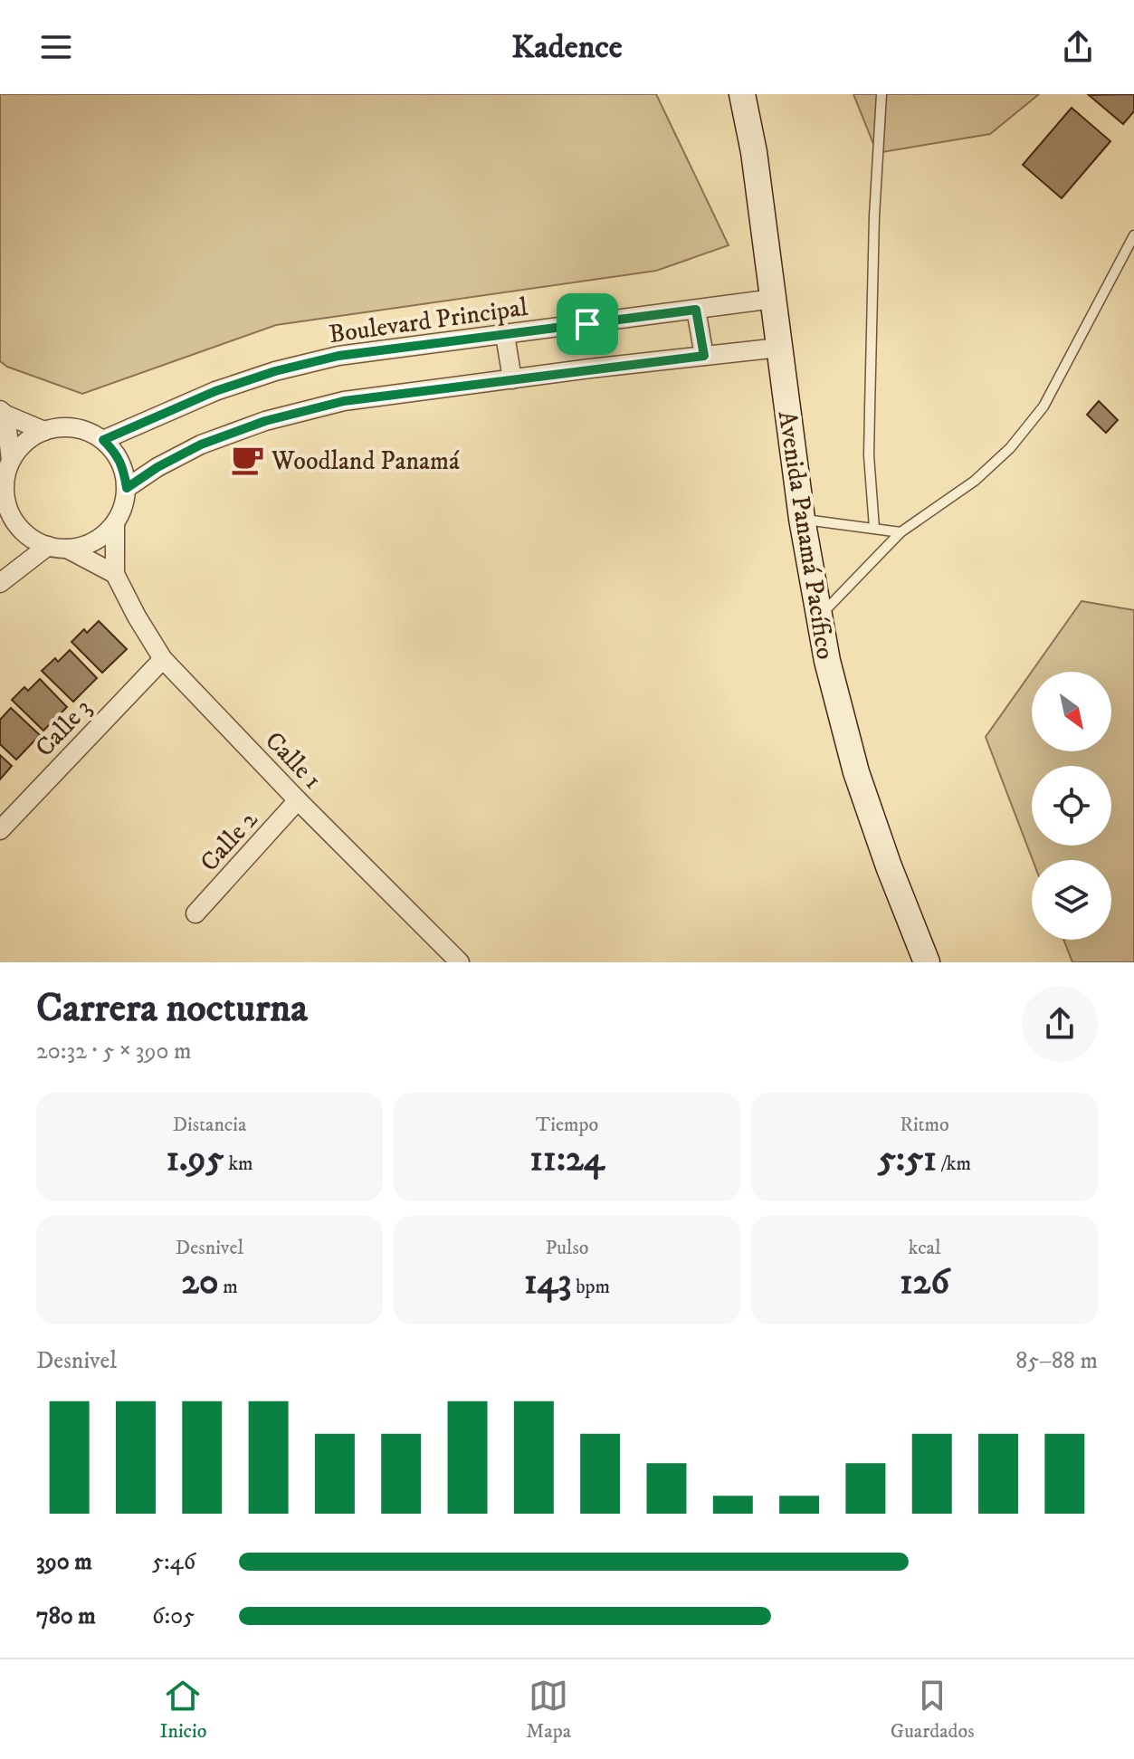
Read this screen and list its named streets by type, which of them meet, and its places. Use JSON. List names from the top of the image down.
{
  "streets": {
    "main road": ["Avenida Panamá Pacífico"],
    "street": [
      "Boulevard Principal",
      "Calle 3",
      "Calle 1",
      "Calle 2"
    ]
  },
  "crossings": [
    ["Boulevard Principal", "Avenida Panamá Pacífico"],
    ["Boulevard Principal", "Calle 1"],
    ["Calle 3", "Calle 1"],
    ["Calle 1", "Calle 2"]
  ],
  "places": {
    "cafe": ["Woodland Panamá"]
  },
  "north": "bottom right",
  "page": {
    "header": "Kadence",
    "heading": ["Carrera nocturna", "20:32 · 5 × 390 m"],
    "stats": [
      ["Distancia", "1.95 km"],
      ["Tiempo", "11:24"],
      ["Ritmo", "5:51 /km"],
      ["Desnivel", "20 m"],
      ["Pulso", "143 bpm"],
      ["kcal", "126"]
    ],
    "chart": ["Desnivel", "85–88 m"],
    "list": [
      {
        "name": "390 m",
        "note": "5:46"
      },
      {
        "name": "780 m",
        "note": "6:05"
      }
    ],
    "tabs": ["Inicio", "Mapa", "Guardados"]
  }
}
